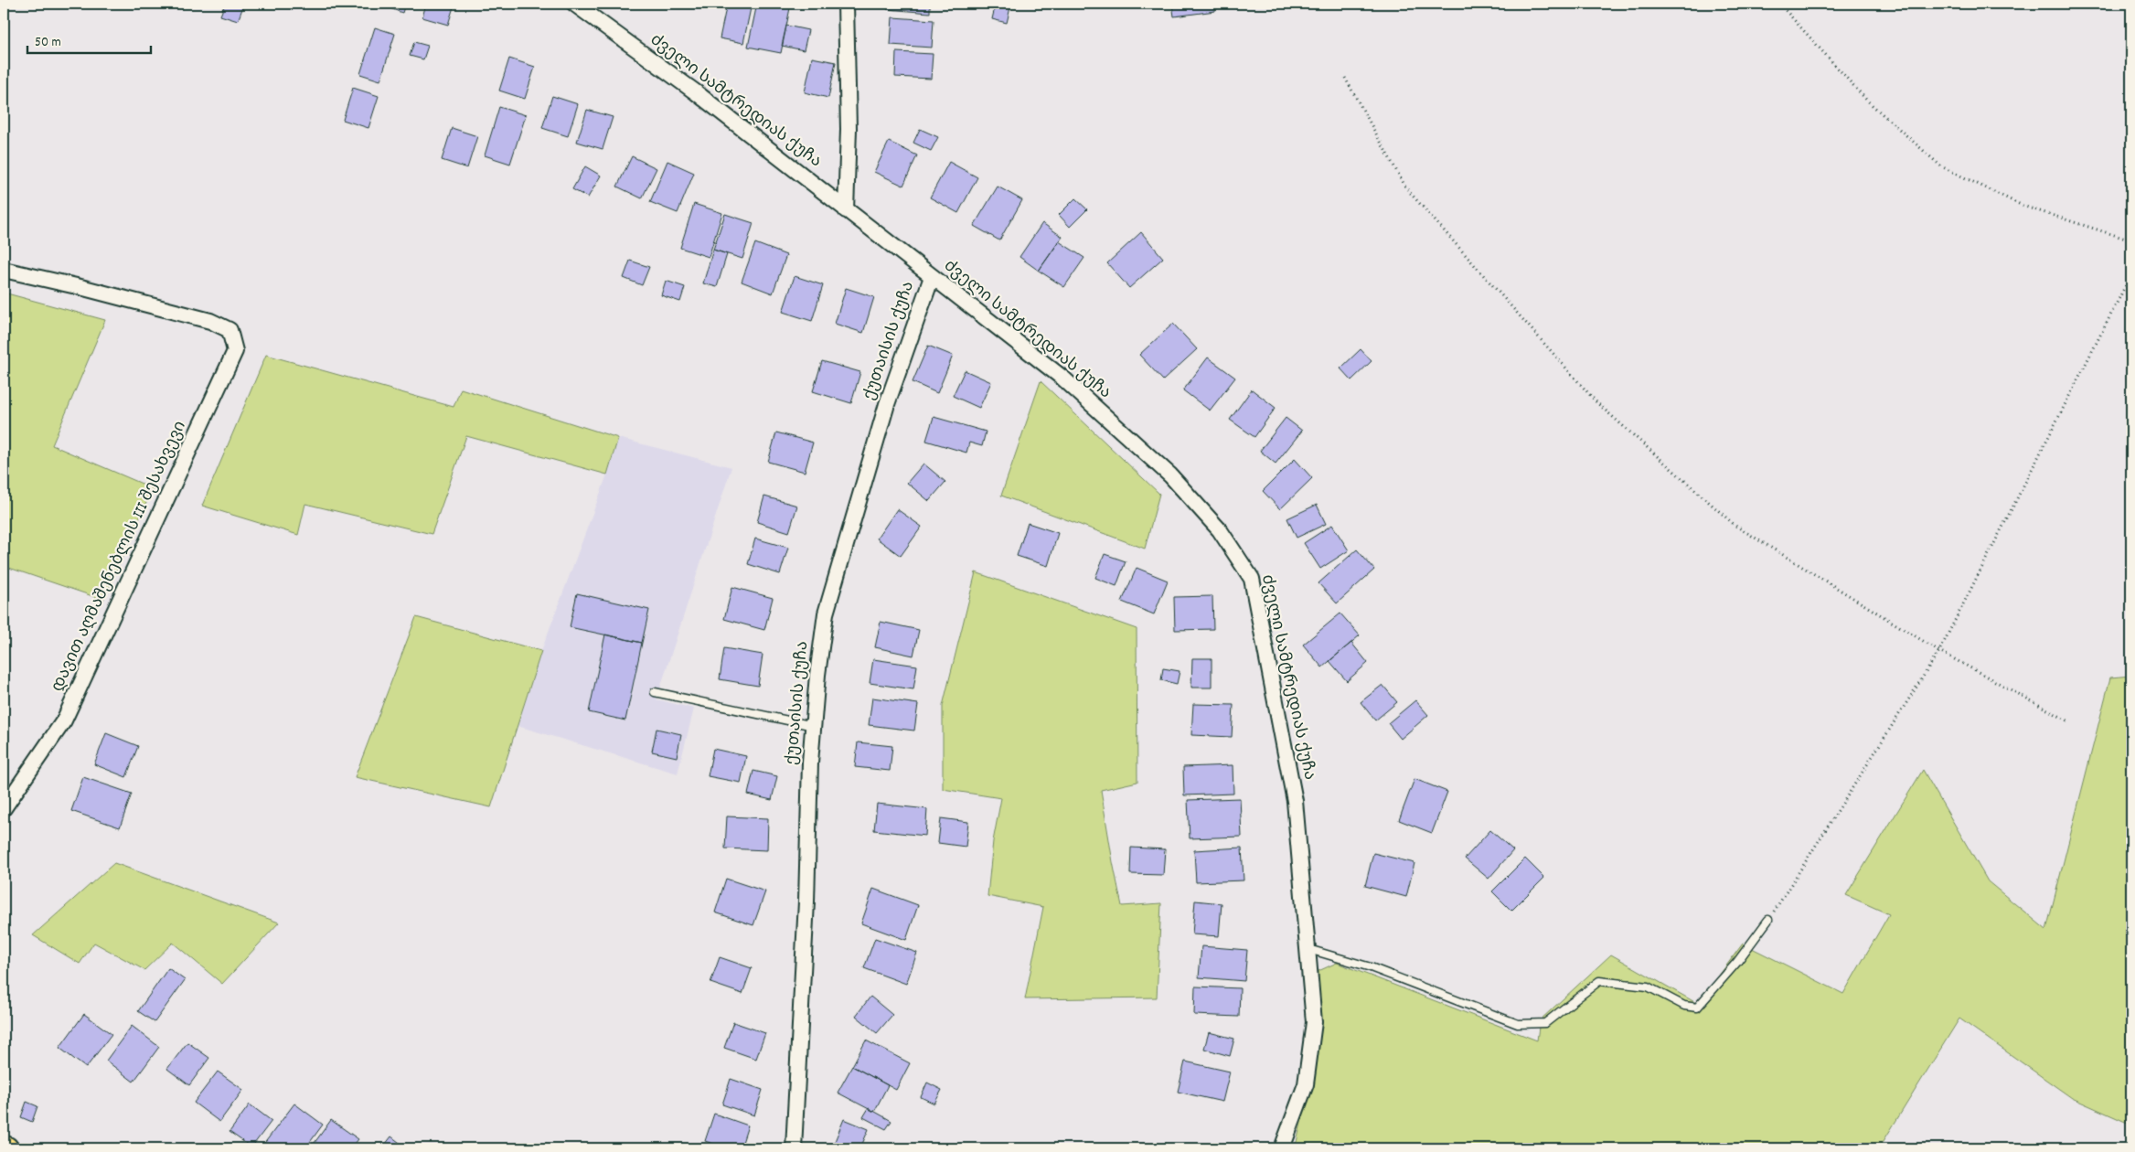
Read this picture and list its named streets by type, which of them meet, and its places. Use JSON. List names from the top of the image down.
{
  "streets": {
    "street": ["ძველი სამტრედიას ქუჩა", "ქუთაისის ქუჩა", "დავით აღმაშენებლის III შესახვევი"]
  },
  "crossings": [
    ["ძველი სამტრედიას ქუჩა", "ქუთაისის ქუჩა"]
  ],
  "scale_bar": "50 m"
}
